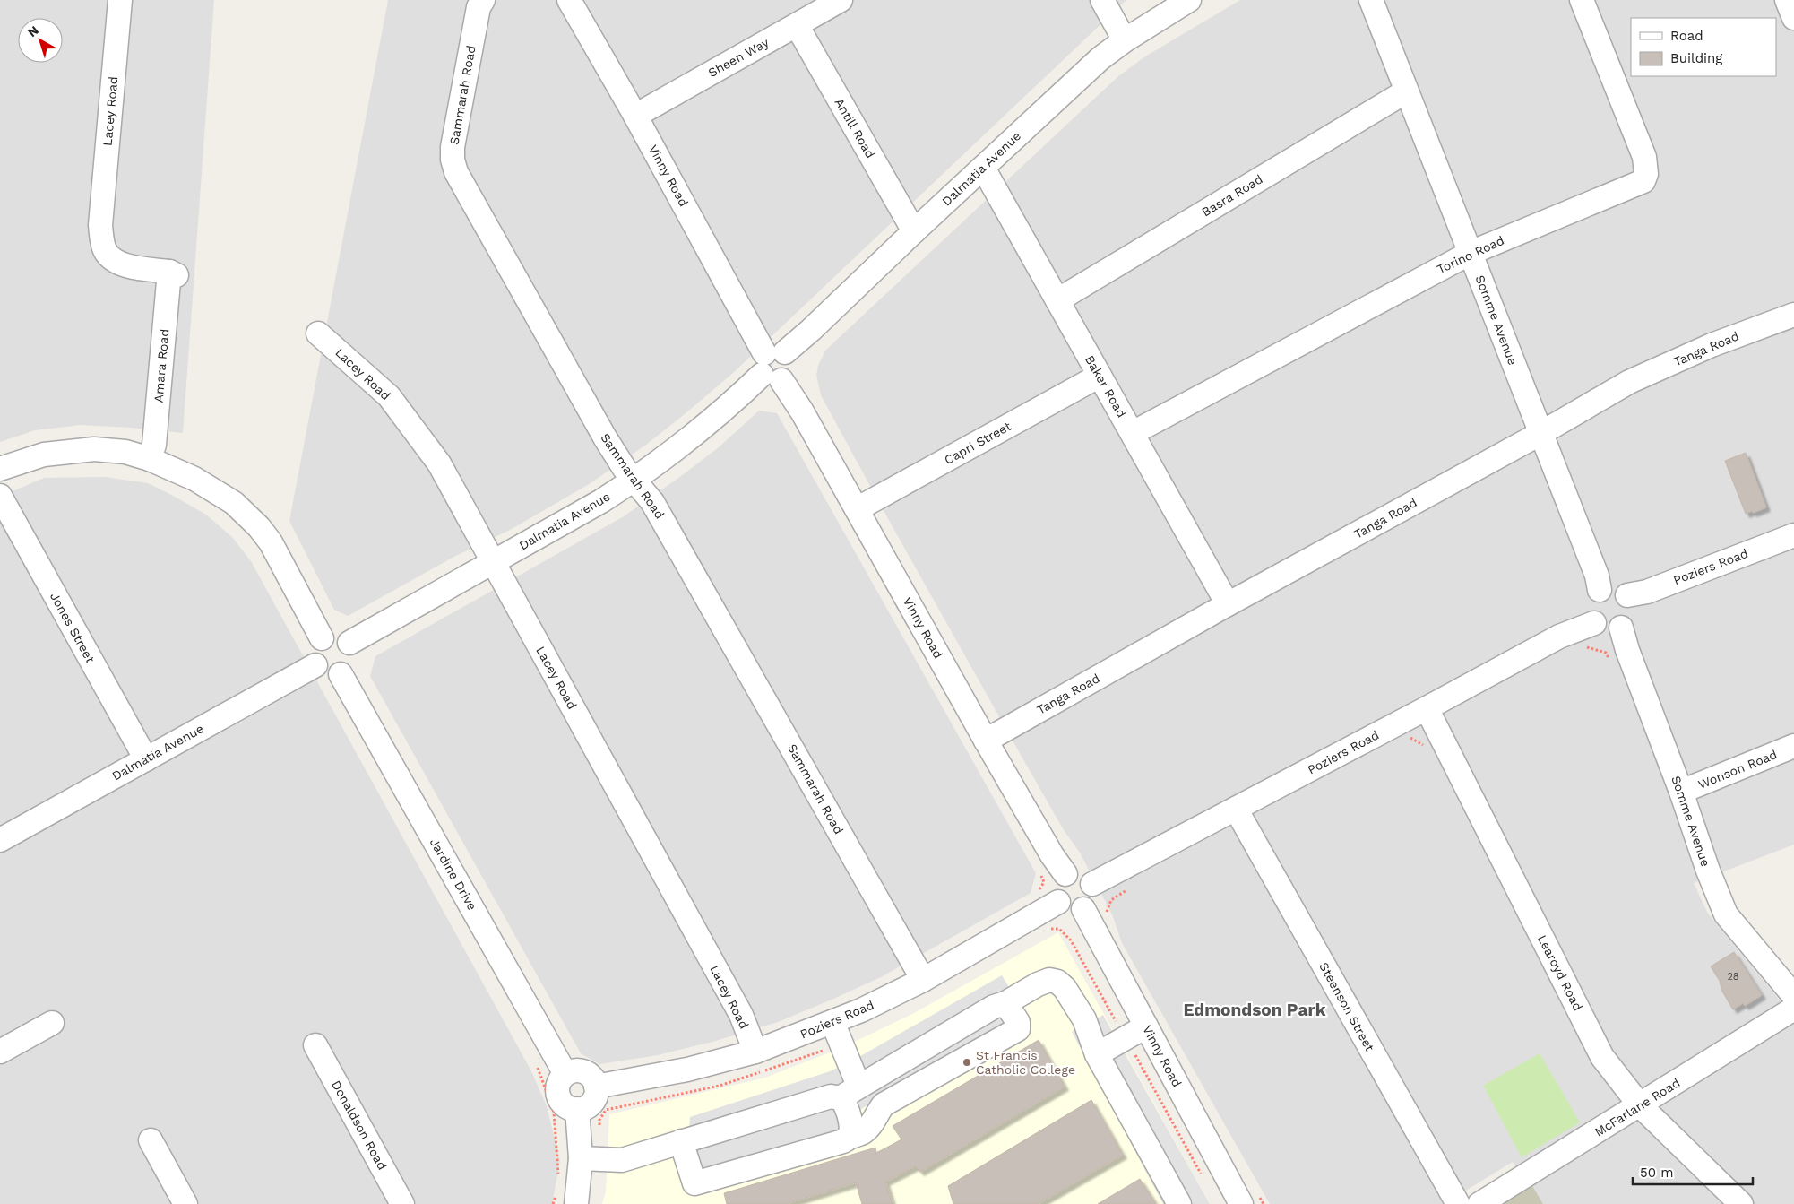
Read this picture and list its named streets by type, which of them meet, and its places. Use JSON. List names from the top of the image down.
{
  "streets": {
    "street": [
      "Sheen Way",
      "Sammarah Road",
      "Lacey Road",
      "Antill Road",
      "Dalmatia Avenue",
      "Vinny Road",
      "Basra Road",
      "Torino Road",
      "Somme Avenue",
      "Tanga Road",
      "Amara Road",
      "Baker Road",
      "Capri Street",
      "Poziers Road",
      "Jones Street",
      "Wonson Road",
      "Jardine Drive",
      "Learoyd Road",
      "Steenson Street",
      "McFarlane Road",
      "Donaldson Road"
    ]
  },
  "crossings": [
    ["Sheen Way", "Antill Road"],
    ["Sheen Way", "Vinny Road"],
    ["Sammarah Road", "Dalmatia Avenue"],
    ["Sammarah Road", "Poziers Road"],
    ["Lacey Road", "Dalmatia Avenue"],
    ["Lacey Road", "Amara Road"],
    ["Lacey Road", "Poziers Road"],
    ["Antill Road", "Dalmatia Avenue"],
    ["Dalmatia Avenue", "Vinny Road"],
    ["Dalmatia Avenue", "Baker Road"],
    ["Dalmatia Avenue", "Jones Street"],
    ["Dalmatia Avenue", "Jardine Drive"],
    ["Vinny Road", "Tanga Road"],
    ["Vinny Road", "Capri Street"],
    ["Vinny Road", "Poziers Road"],
    ["Basra Road", "Somme Avenue"],
    ["Basra Road", "Baker Road"],
    ["Torino Road", "Somme Avenue"],
    ["Torino Road", "Baker Road"],
    ["Somme Avenue", "Tanga Road"],
    ["Somme Avenue", "Poziers Road"],
    ["Somme Avenue", "Wonson Road"],
    ["Tanga Road", "Baker Road"],
    ["Baker Road", "Capri Street"],
    ["Poziers Road", "Jardine Drive"],
    ["Poziers Road", "Learoyd Road"],
    ["Poziers Road", "Steenson Street"],
    ["Learoyd Road", "McFarlane Road"]
  ],
  "districts": ["Edmondson Park"],
  "places": ["St Francis Catholic College"],
  "house_numbers": ["28"],
  "legend": ["Road", "Building"],
  "scale_bar": "50 m",
  "north": "top left"
}
